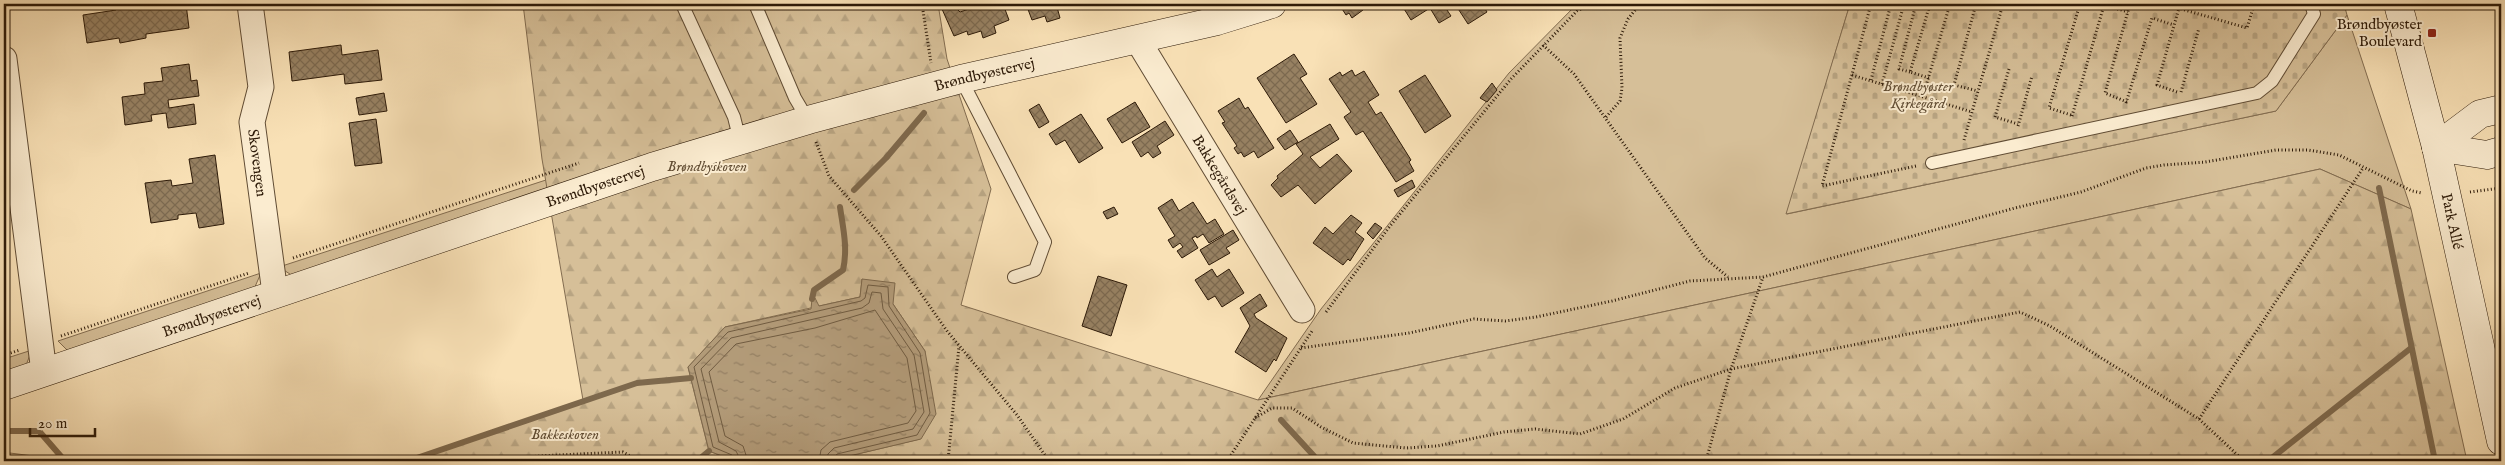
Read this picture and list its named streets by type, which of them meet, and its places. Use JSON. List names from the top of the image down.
{
  "streets": {
    "street": [
      "Brøndbyøstervej",
      "Skovengen",
      "Bakkegårdsvej",
      "Park Allé"
    ]
  },
  "crossings": [
    ["Brøndbyøstervej", "Skovengen"],
    ["Brøndbyøstervej", "Bakkegårdsvej"]
  ],
  "parks": ["Brøndbyøster Kirkegård", "Brøndbyskoven", "Bakkeskoven"],
  "places": {
    "transit": ["Brøndbyøster Boulevard"]
  },
  "scale_bar": "20 m"
}
